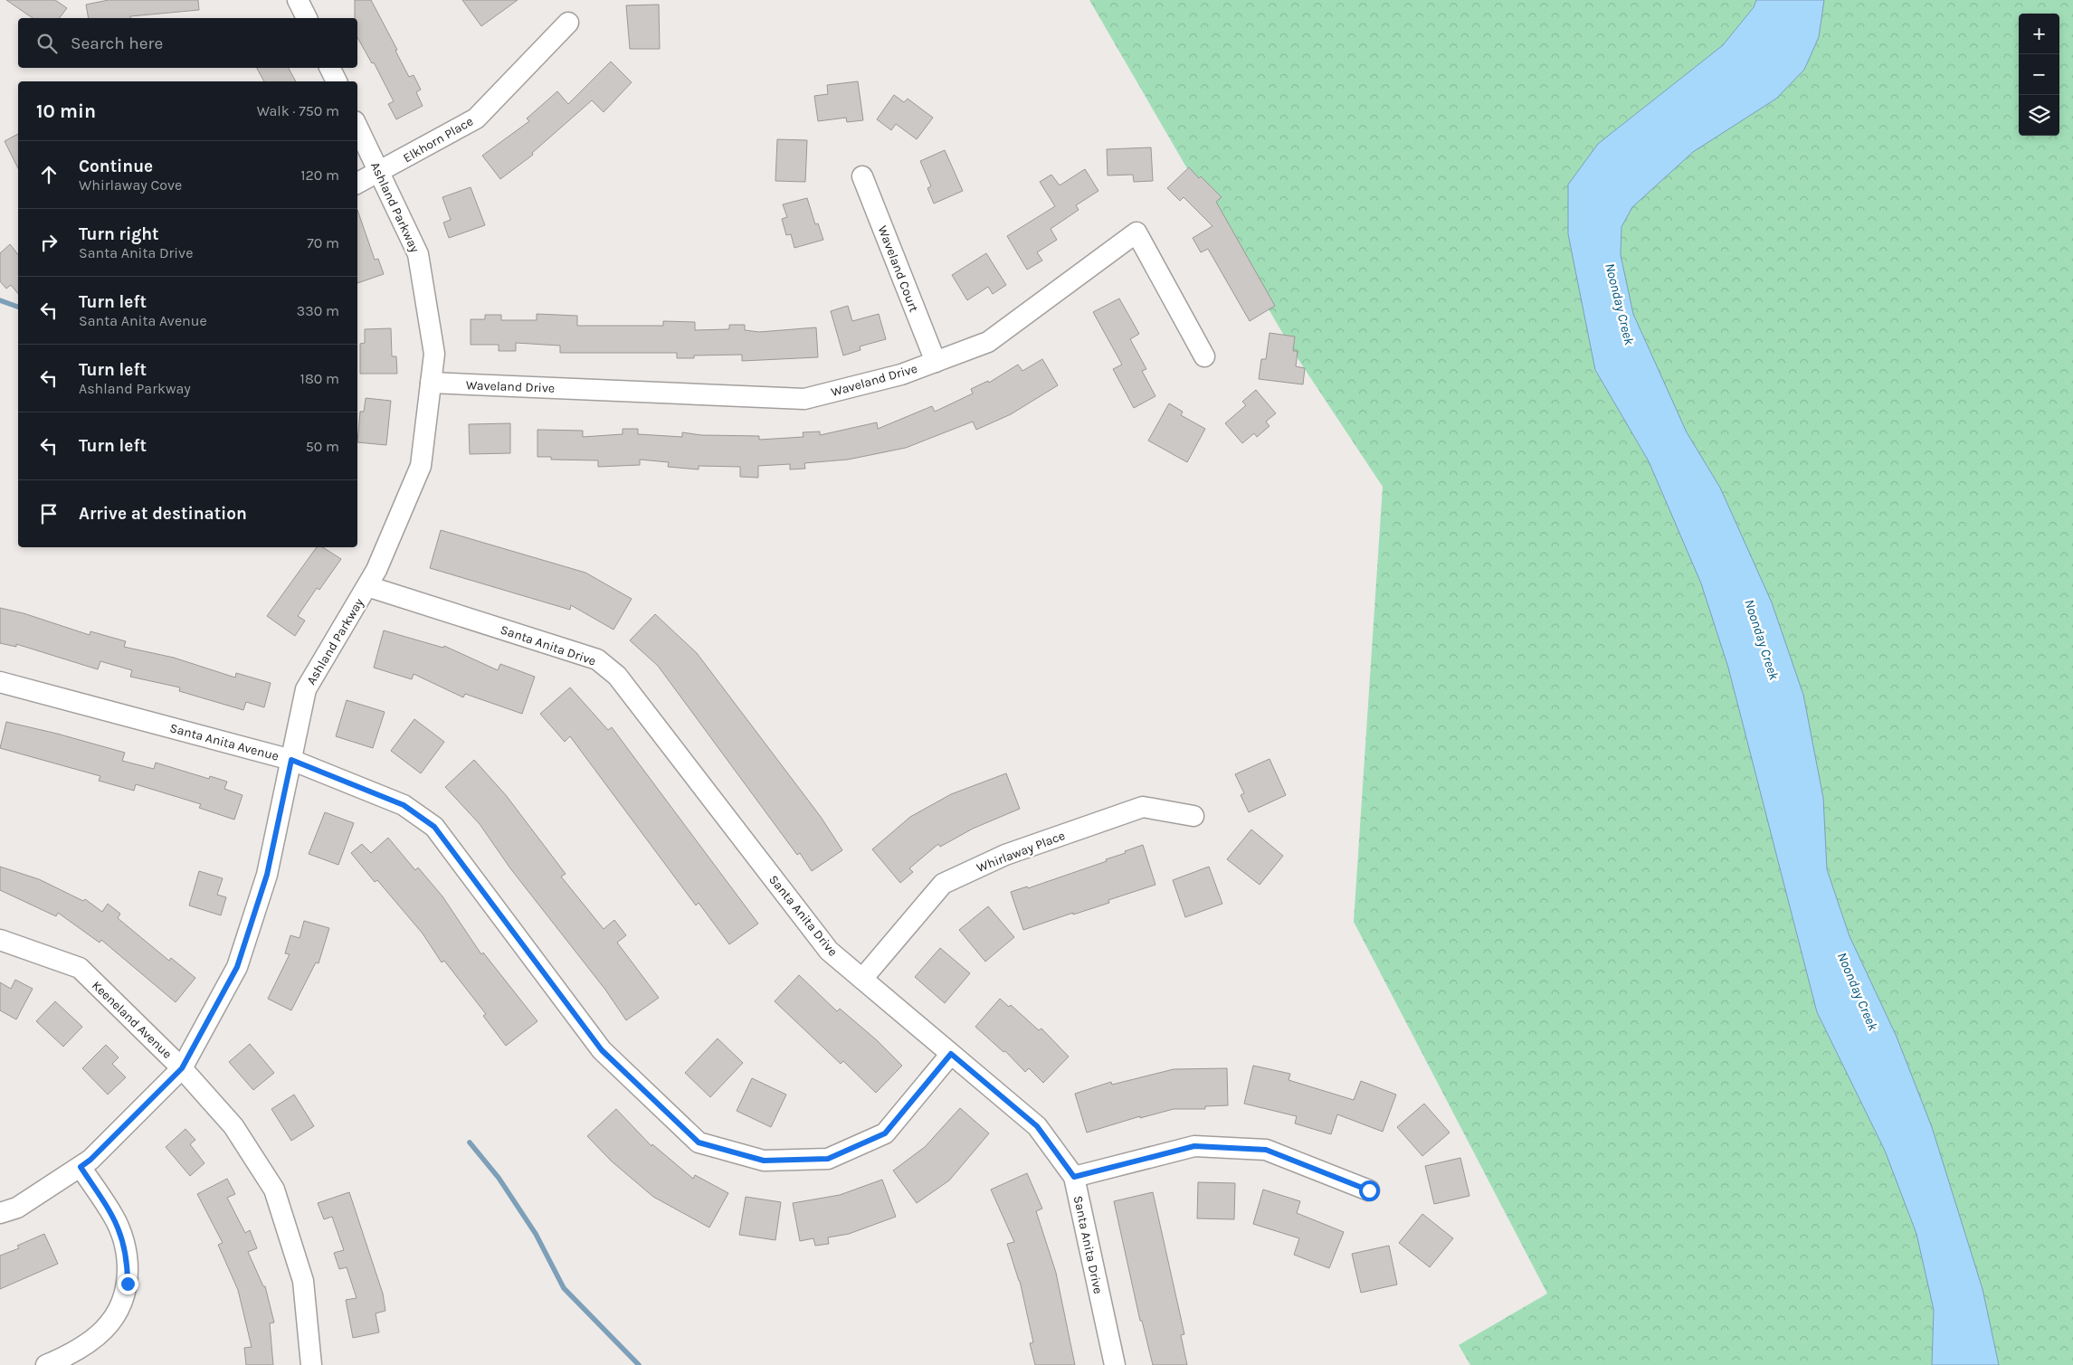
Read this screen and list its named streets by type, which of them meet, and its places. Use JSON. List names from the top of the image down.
{
  "streets": {
    "street": [
      "Elkhorn Place",
      "Ashland Parkway",
      "Waveland Court",
      "Waveland Drive",
      "Santa Anita Drive",
      "Santa Anita Avenue",
      "Whirlaway Place",
      "Keeneland Avenue"
    ]
  },
  "crossings": [
    ["Elkhorn Place", "Ashland Parkway"],
    ["Ashland Parkway", "Waveland Drive"],
    ["Ashland Parkway", "Santa Anita Drive"],
    ["Ashland Parkway", "Santa Anita Avenue"],
    ["Ashland Parkway", "Keeneland Avenue"],
    ["Waveland Court", "Waveland Drive"],
    ["Santa Anita Drive", "Santa Anita Avenue"],
    ["Santa Anita Drive", "Whirlaway Place"]
  ],
  "water": ["Noonday Creek"],
  "page": {
    "map_buttons": ["+", "−"],
    "search": "Search here",
    "heading": ["10 min", "Walk · 750 m"],
    "list": [
      ["Continue", "Whirlaway Cove", "120 m"],
      ["Turn right", "Santa Anita Drive", "70 m"],
      ["Turn left", "Santa Anita Avenue", "330 m"],
      ["Turn left", "Ashland Parkway", "180 m"],
      ["Turn left", "50 m"],
      "Arrive at destination"
    ]
  }
}
